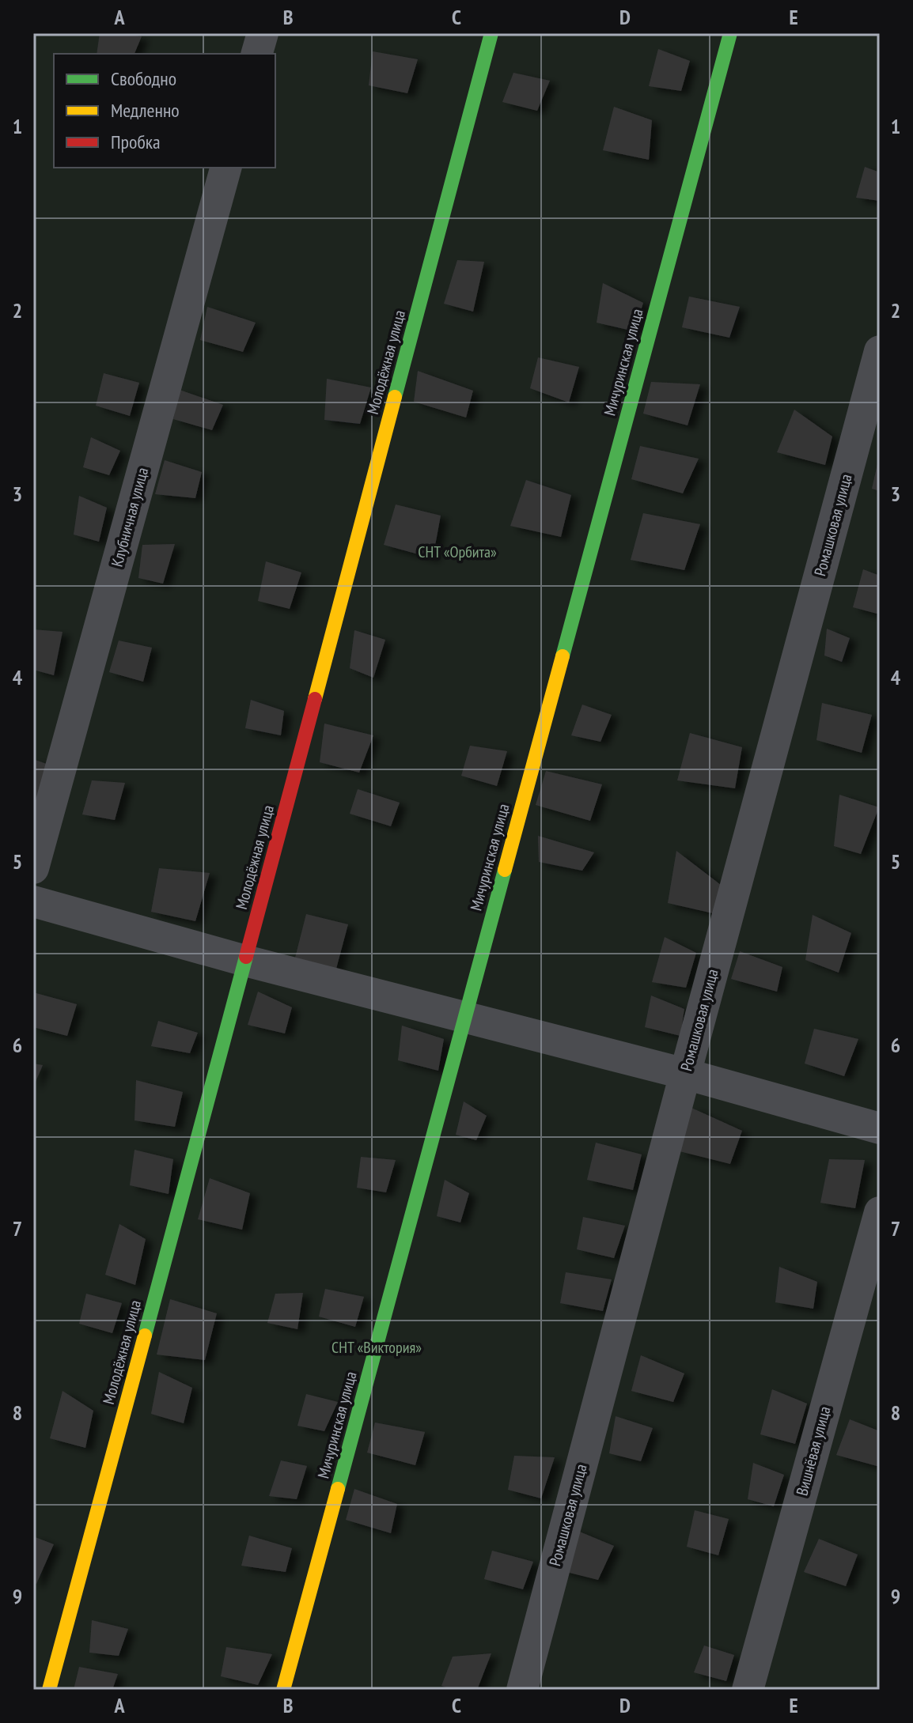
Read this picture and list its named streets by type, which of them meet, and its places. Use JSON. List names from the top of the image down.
{
  "streets": {
    "street": [
      "Молодёжная улица",
      "Мичуринская улица",
      "Клубничная улица",
      "Ромашковая улица",
      "Вишнёвая улица"
    ]
  },
  "parks": ["СНТ «Орбита»", "СНТ «Виктория»"],
  "legend": ["Свободно", "Медленно", "Пробка"],
  "grid": {
    "columns": [
      "A",
      "B",
      "C",
      "D",
      "E"
    ],
    "rows": [
      "1",
      "2",
      "3",
      "4",
      "5",
      "6",
      "7",
      "8",
      "9"
    ]
  }
}
